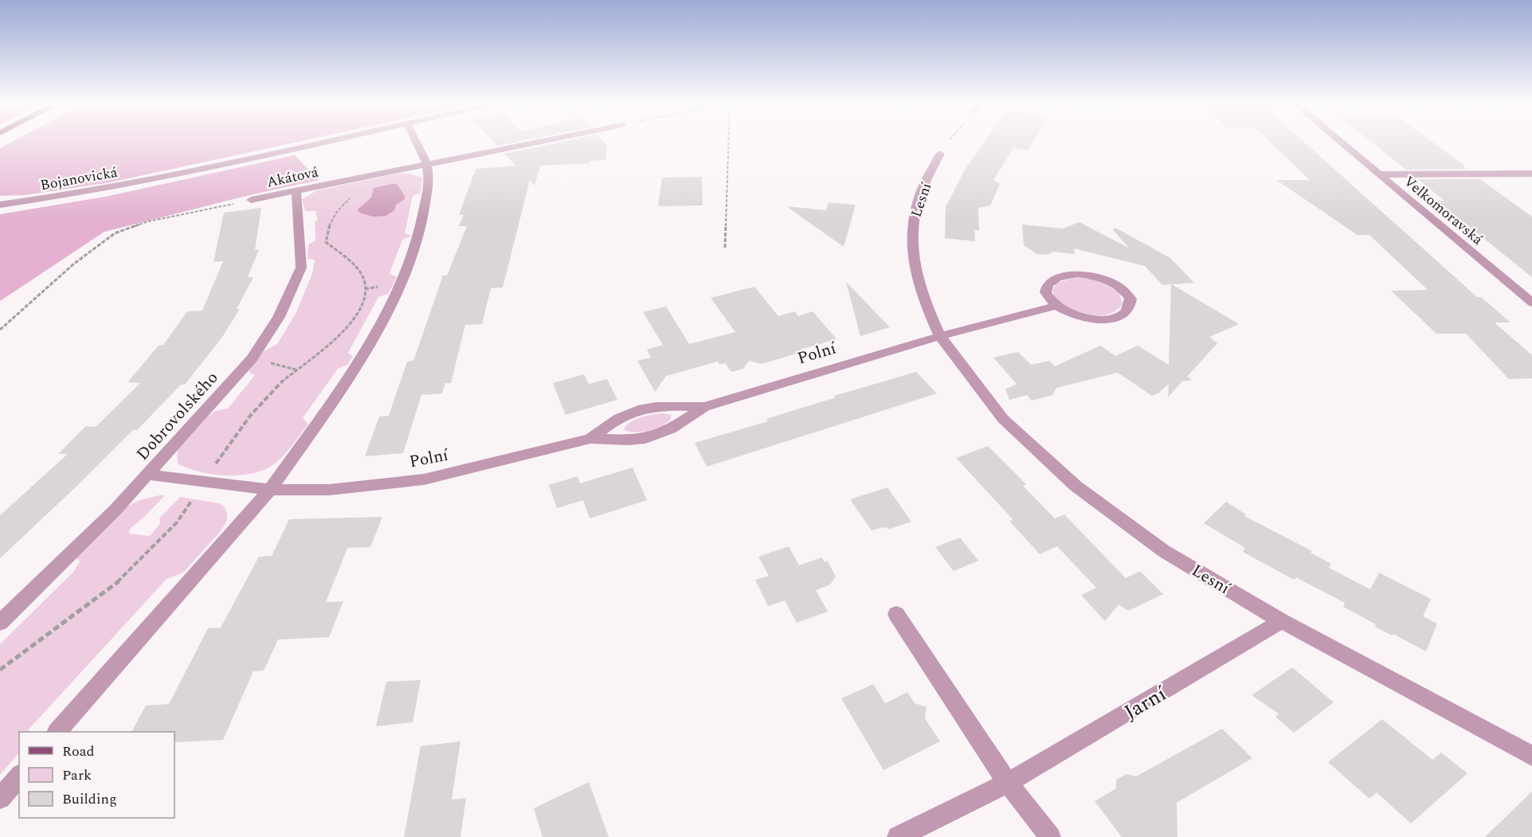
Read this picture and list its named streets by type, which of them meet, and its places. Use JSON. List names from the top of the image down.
{
  "streets": {
    "street": [
      "Akátová",
      "Bojanovická",
      "Lesní",
      "Velkomoravská",
      "Polní",
      "Dobrovolského",
      "Jarní"
    ]
  },
  "crossings": [
    ["Akátová", "Dobrovolského"],
    ["Lesní", "Polní"],
    ["Lesní", "Jarní"],
    ["Polní", "Dobrovolského"]
  ],
  "legend": ["Road", "Park", "Building"]
}
